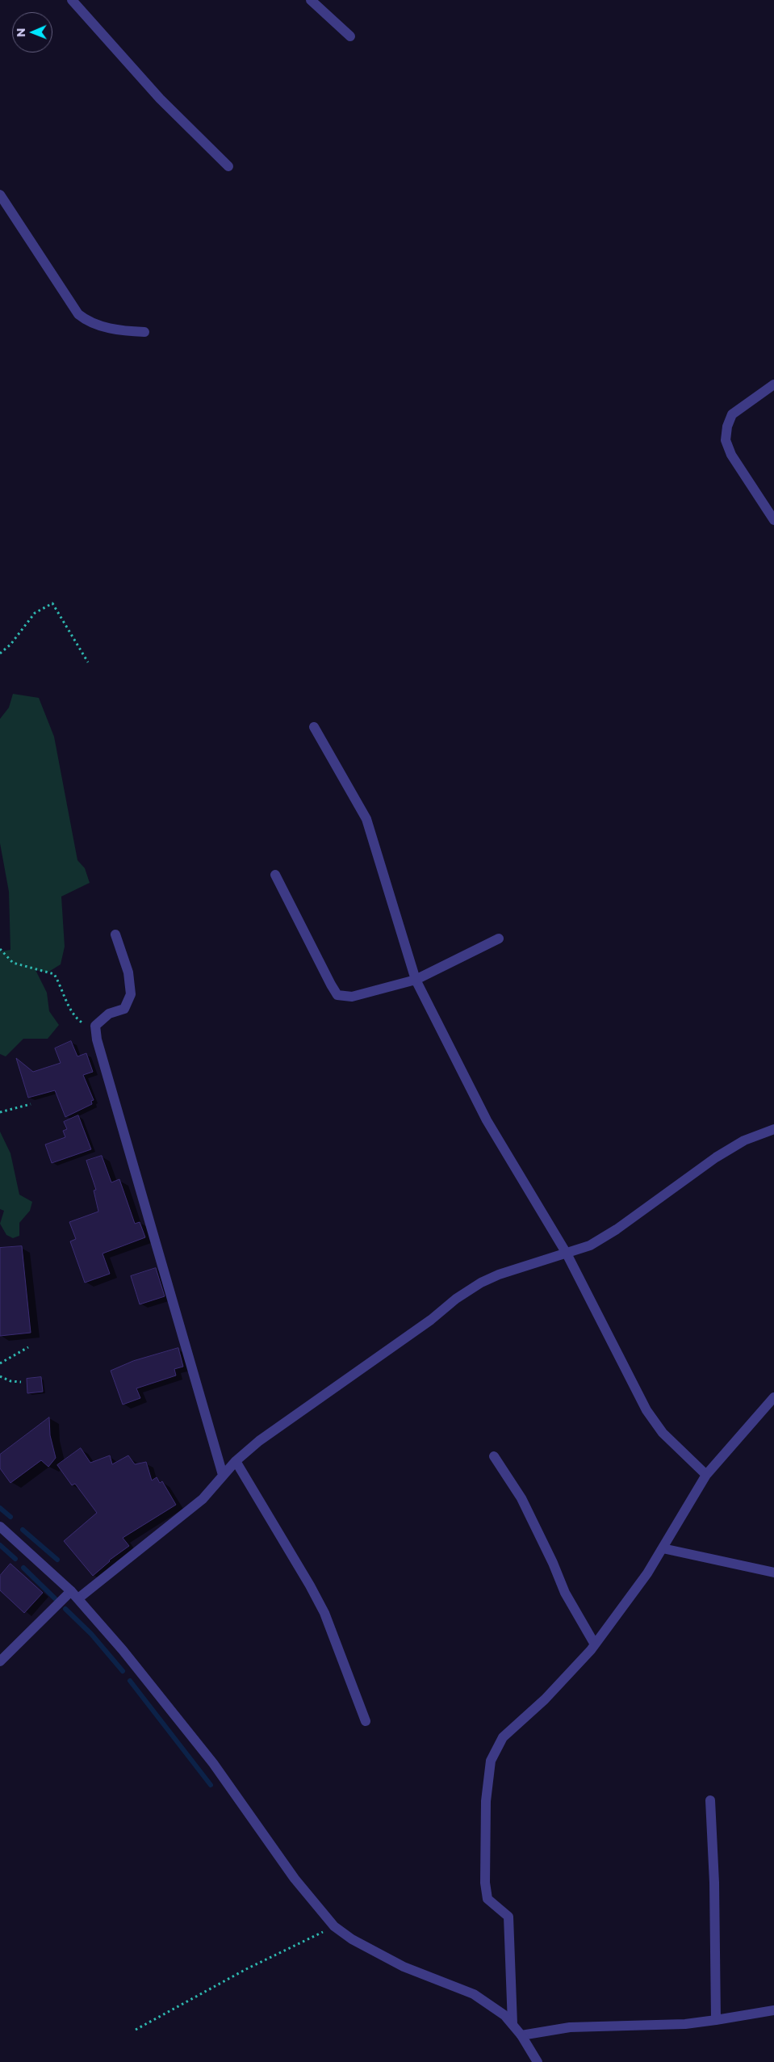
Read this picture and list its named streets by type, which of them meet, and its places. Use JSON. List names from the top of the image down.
{
  "north": "left"
}
